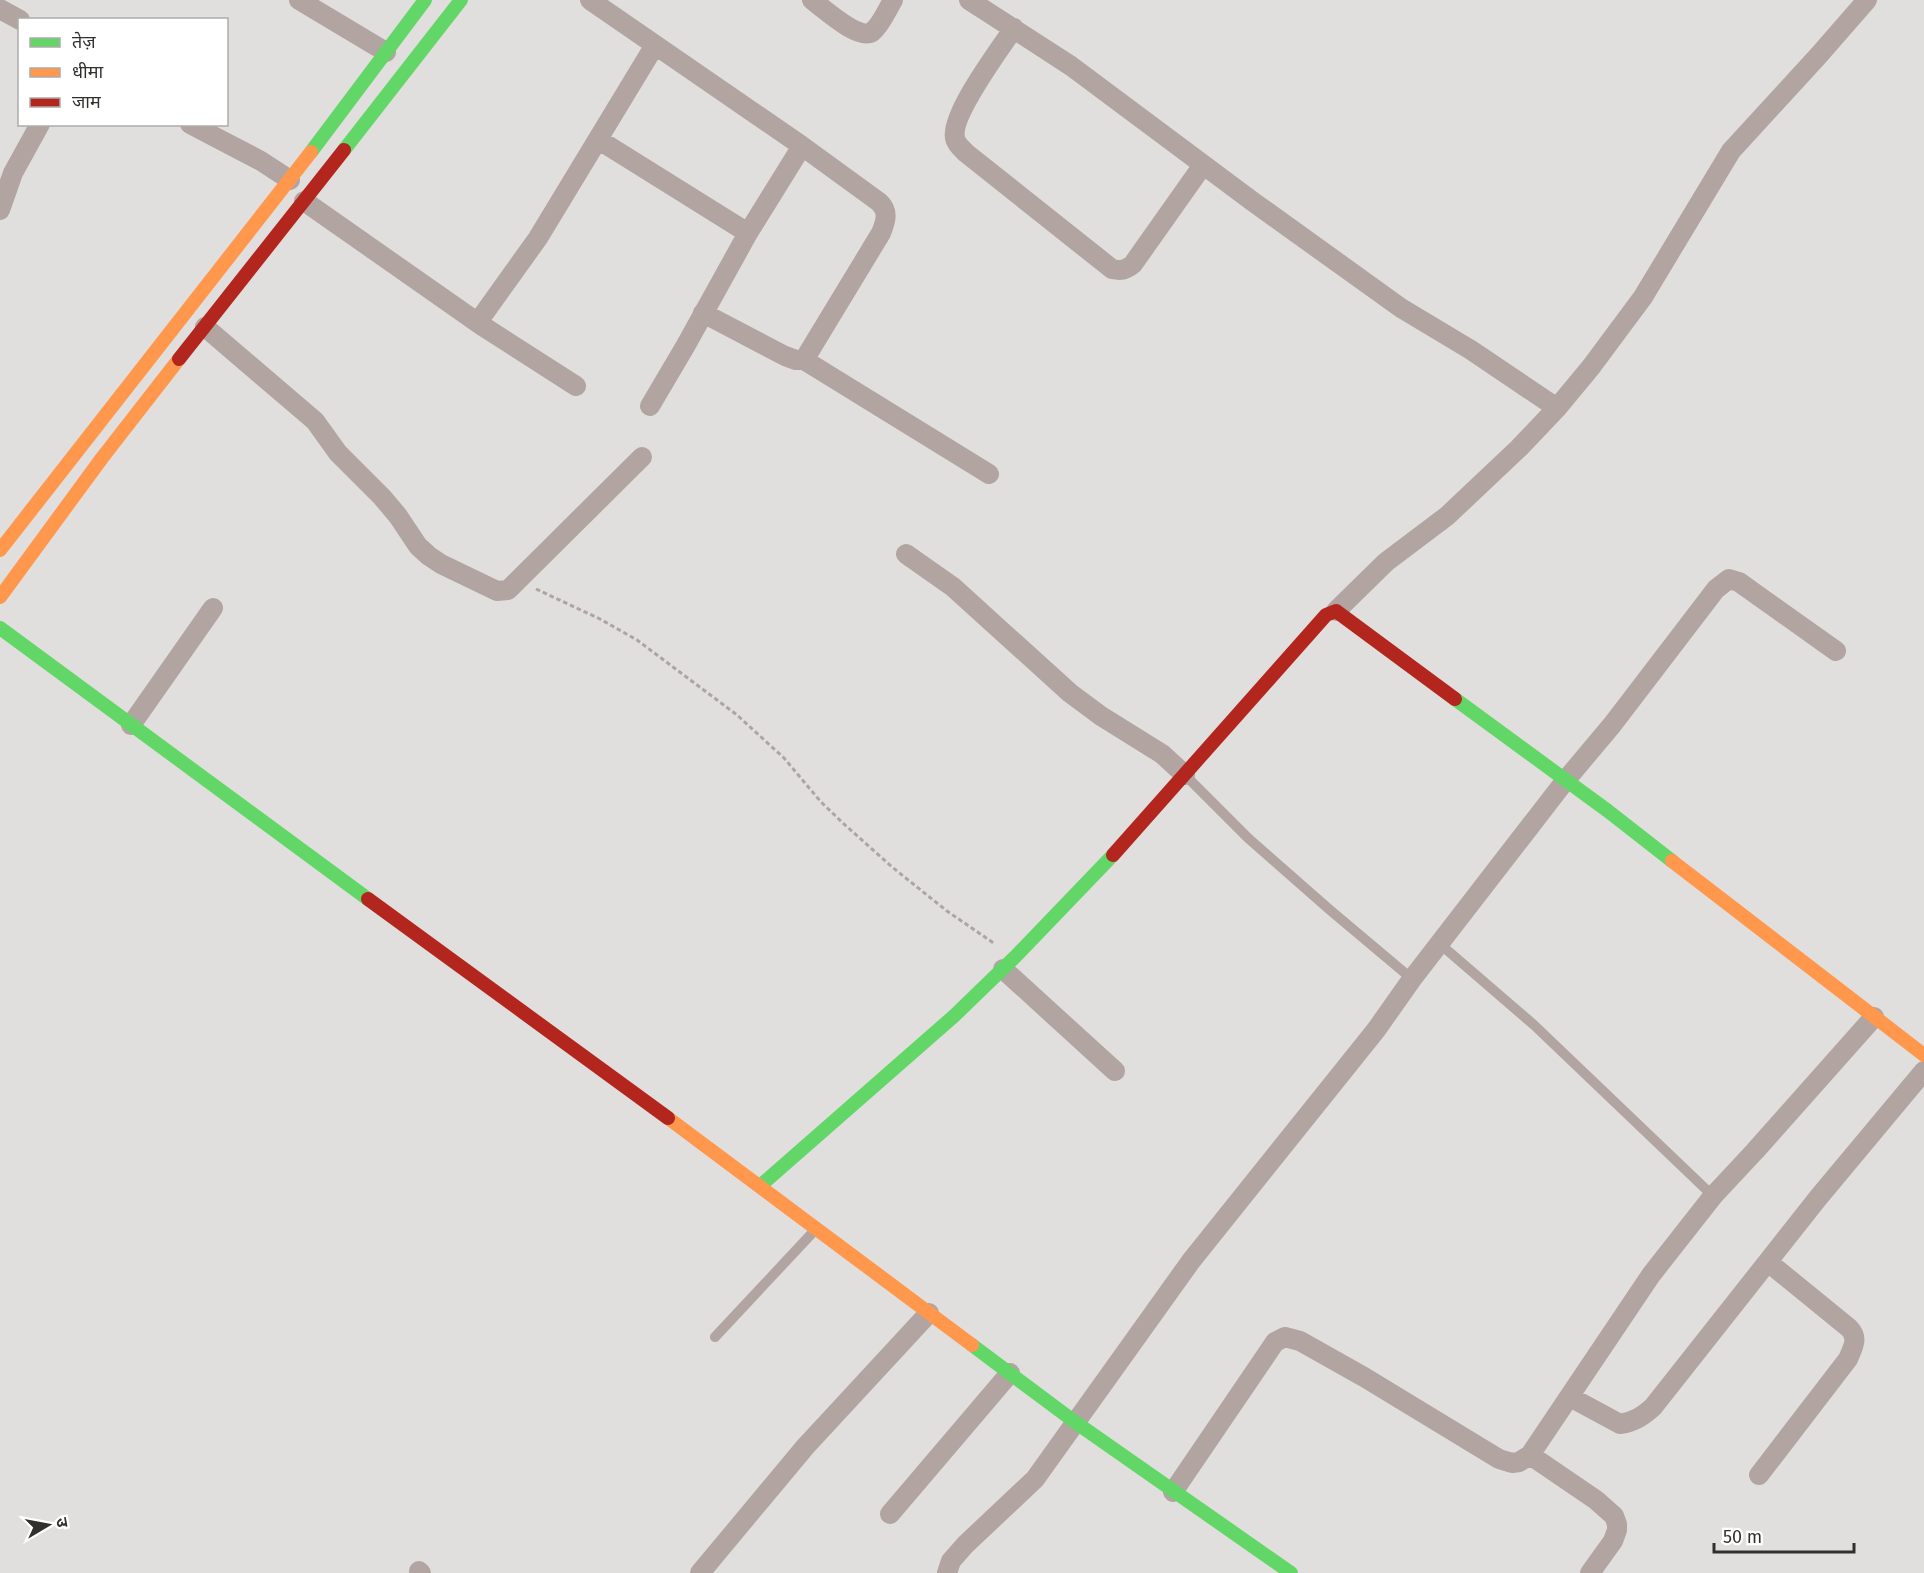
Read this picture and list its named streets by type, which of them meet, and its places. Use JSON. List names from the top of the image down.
{
  "legend": ["तेज़", "धीमा", "जाम"],
  "scale_bar": "50 m",
  "north": "right"
}
